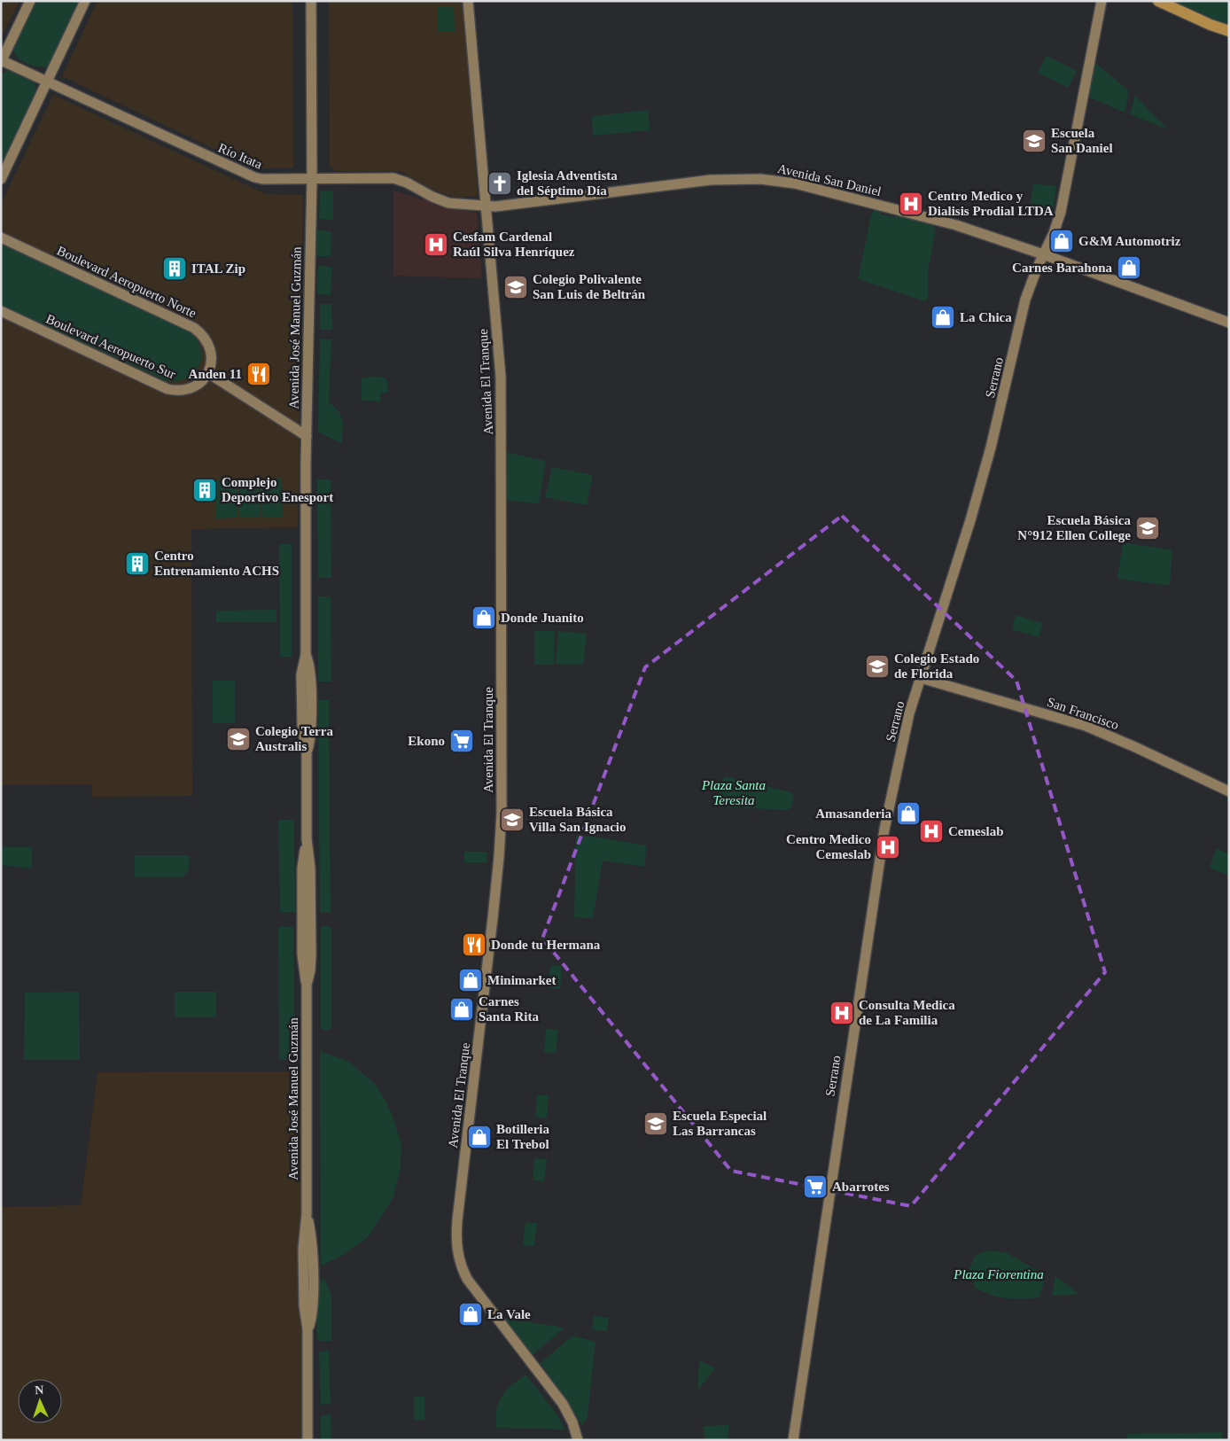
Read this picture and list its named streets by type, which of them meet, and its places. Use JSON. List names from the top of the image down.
{
  "streets": {
    "street": [
      "Río Itata",
      "Avenida San Daniel",
      "Boulevard Aeropuerto Norte",
      "Avenida José Manuel Guzmán",
      "Boulevard Aeropuerto Sur",
      "Serrano",
      "Avenida El Tranque",
      "San Francisco"
    ]
  },
  "crossings": [
    ["Río Itata", "Avenida San Daniel"],
    ["Río Itata", "Avenida José Manuel Guzmán"],
    ["Río Itata", "Avenida El Tranque"],
    ["Avenida San Daniel", "Serrano"],
    ["Avenida San Daniel", "Avenida El Tranque"],
    ["Boulevard Aeropuerto Norte", "Boulevard Aeropuerto Sur"],
    ["Serrano", "San Francisco"]
  ],
  "parks": ["Plaza Santa Teresita", "Plaza Fiorentina"],
  "places": {
    "school or university": [
      "Escuela San Daniel",
      "Colegio Polivalente San Luis de Beltrán",
      "Escuela Básica N°912 Ellen College",
      "Colegio Estado de Florida",
      "Colegio Terra Australis",
      "Escuela Básica Villa San Ignacio",
      "Escuela Especial Las Barrancas"
    ],
    "church": ["Iglesia Adventista del Séptimo Día"],
    "hospital": [
      "Centro Medico y Dialisis Prodial LTDA",
      "Cesfam Cardenal Raúl Silva Henríquez",
      "Cemeslab",
      "Centro Medico Cemeslab",
      "Consulta Medica de La Familia"
    ],
    "shop": [
      "G&M Automotriz",
      "Carnes Barahona",
      "La Chica",
      "Donde Juanito",
      "Amasanderia",
      "Minimarket",
      "Carnes Santa Rita",
      "Botilleria El Trebol",
      "La Vale"
    ],
    "building": ["ITAL Zip", "Complejo Deportivo Enesport", "Centro Entrenamiento ACHS"],
    "restaurant": ["Anden 11", "Donde tu Hermana"],
    "supermarket": ["Ekono", "Abarrotes"]
  },
  "north": "top"
}
